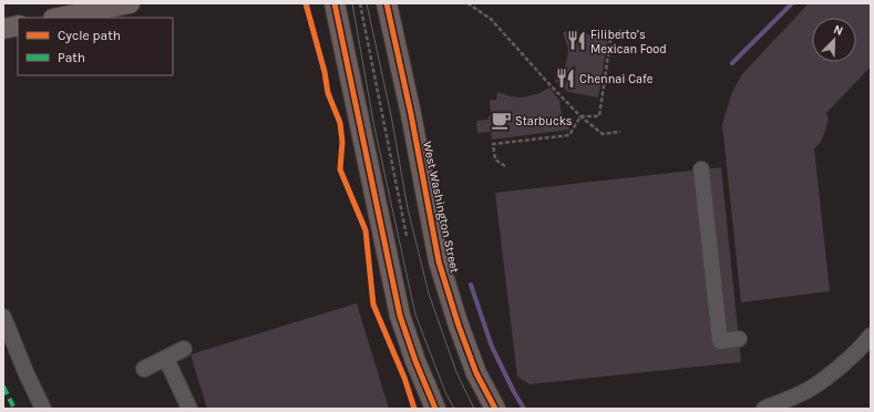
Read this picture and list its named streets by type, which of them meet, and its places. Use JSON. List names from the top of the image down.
{
  "streets": {
    "main road": ["West Washington Street"]
  },
  "places": {
    "restaurant": ["Filiberto’s Mexican Food", "Chennai Cafe"],
    "cafe": ["Starbucks"]
  },
  "legend": ["Cycle path", "Path"],
  "north": "top right"
}
